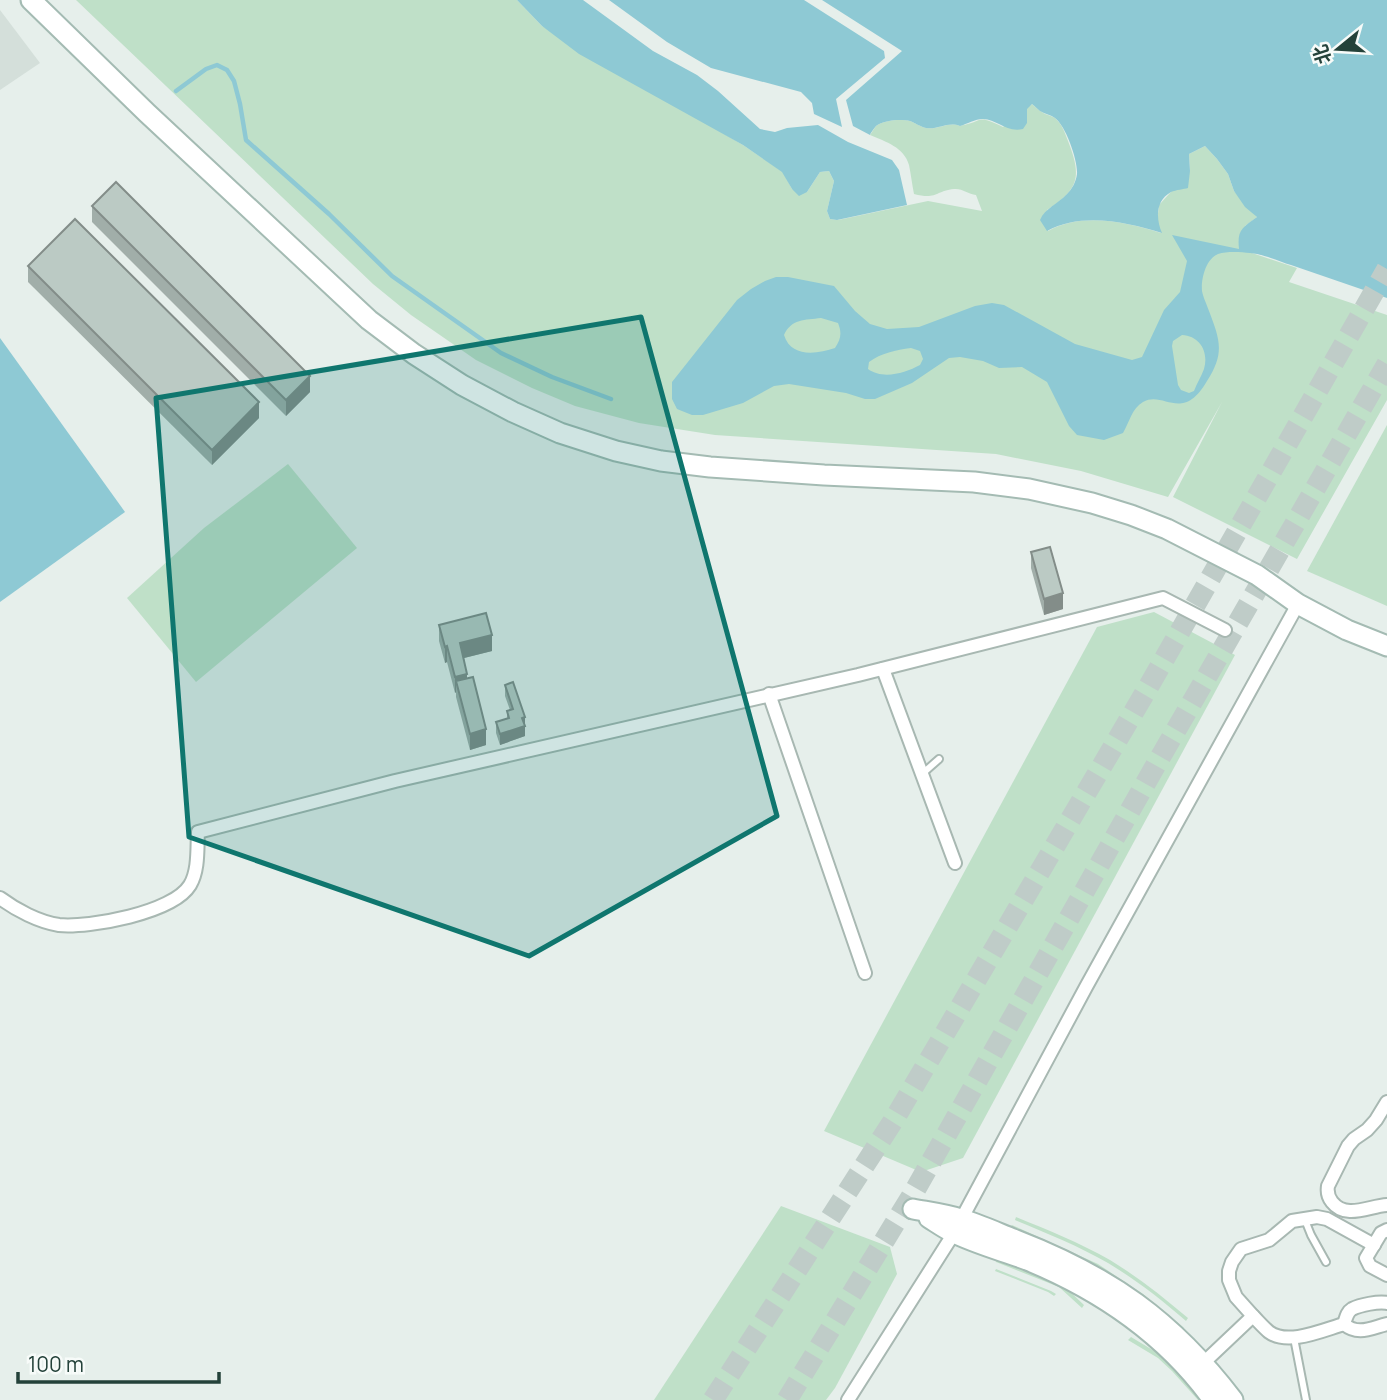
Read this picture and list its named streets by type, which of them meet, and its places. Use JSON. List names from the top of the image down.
{
  "scale_bar": "100 m",
  "north": "left"
}
